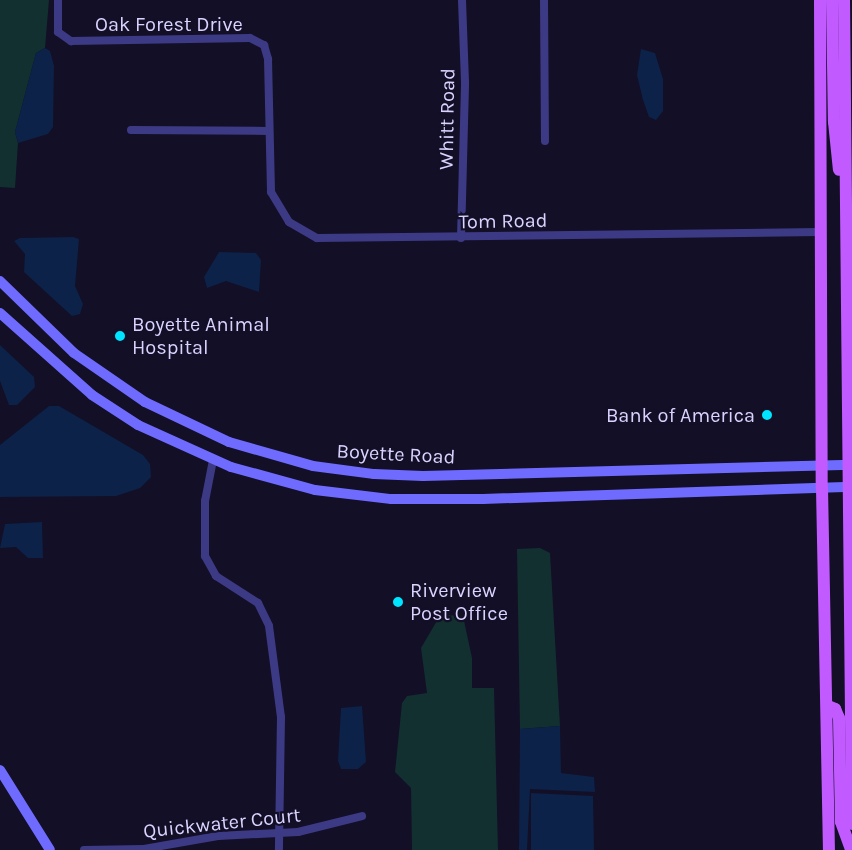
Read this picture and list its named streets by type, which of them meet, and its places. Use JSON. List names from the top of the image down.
{
  "streets": {
    "main road": ["Boyette Road"],
    "street": [
      "Oak Forest Drive",
      "Whitt Road",
      "Tom Road",
      "Quickwater Court"
    ]
  },
  "crossings": [
    ["Oak Forest Drive", "Tom Road"],
    ["Whitt Road", "Tom Road"]
  ],
  "places": ["Boyette Animal Hospital", "Bank of America", "Riverview Post Office"]
}
